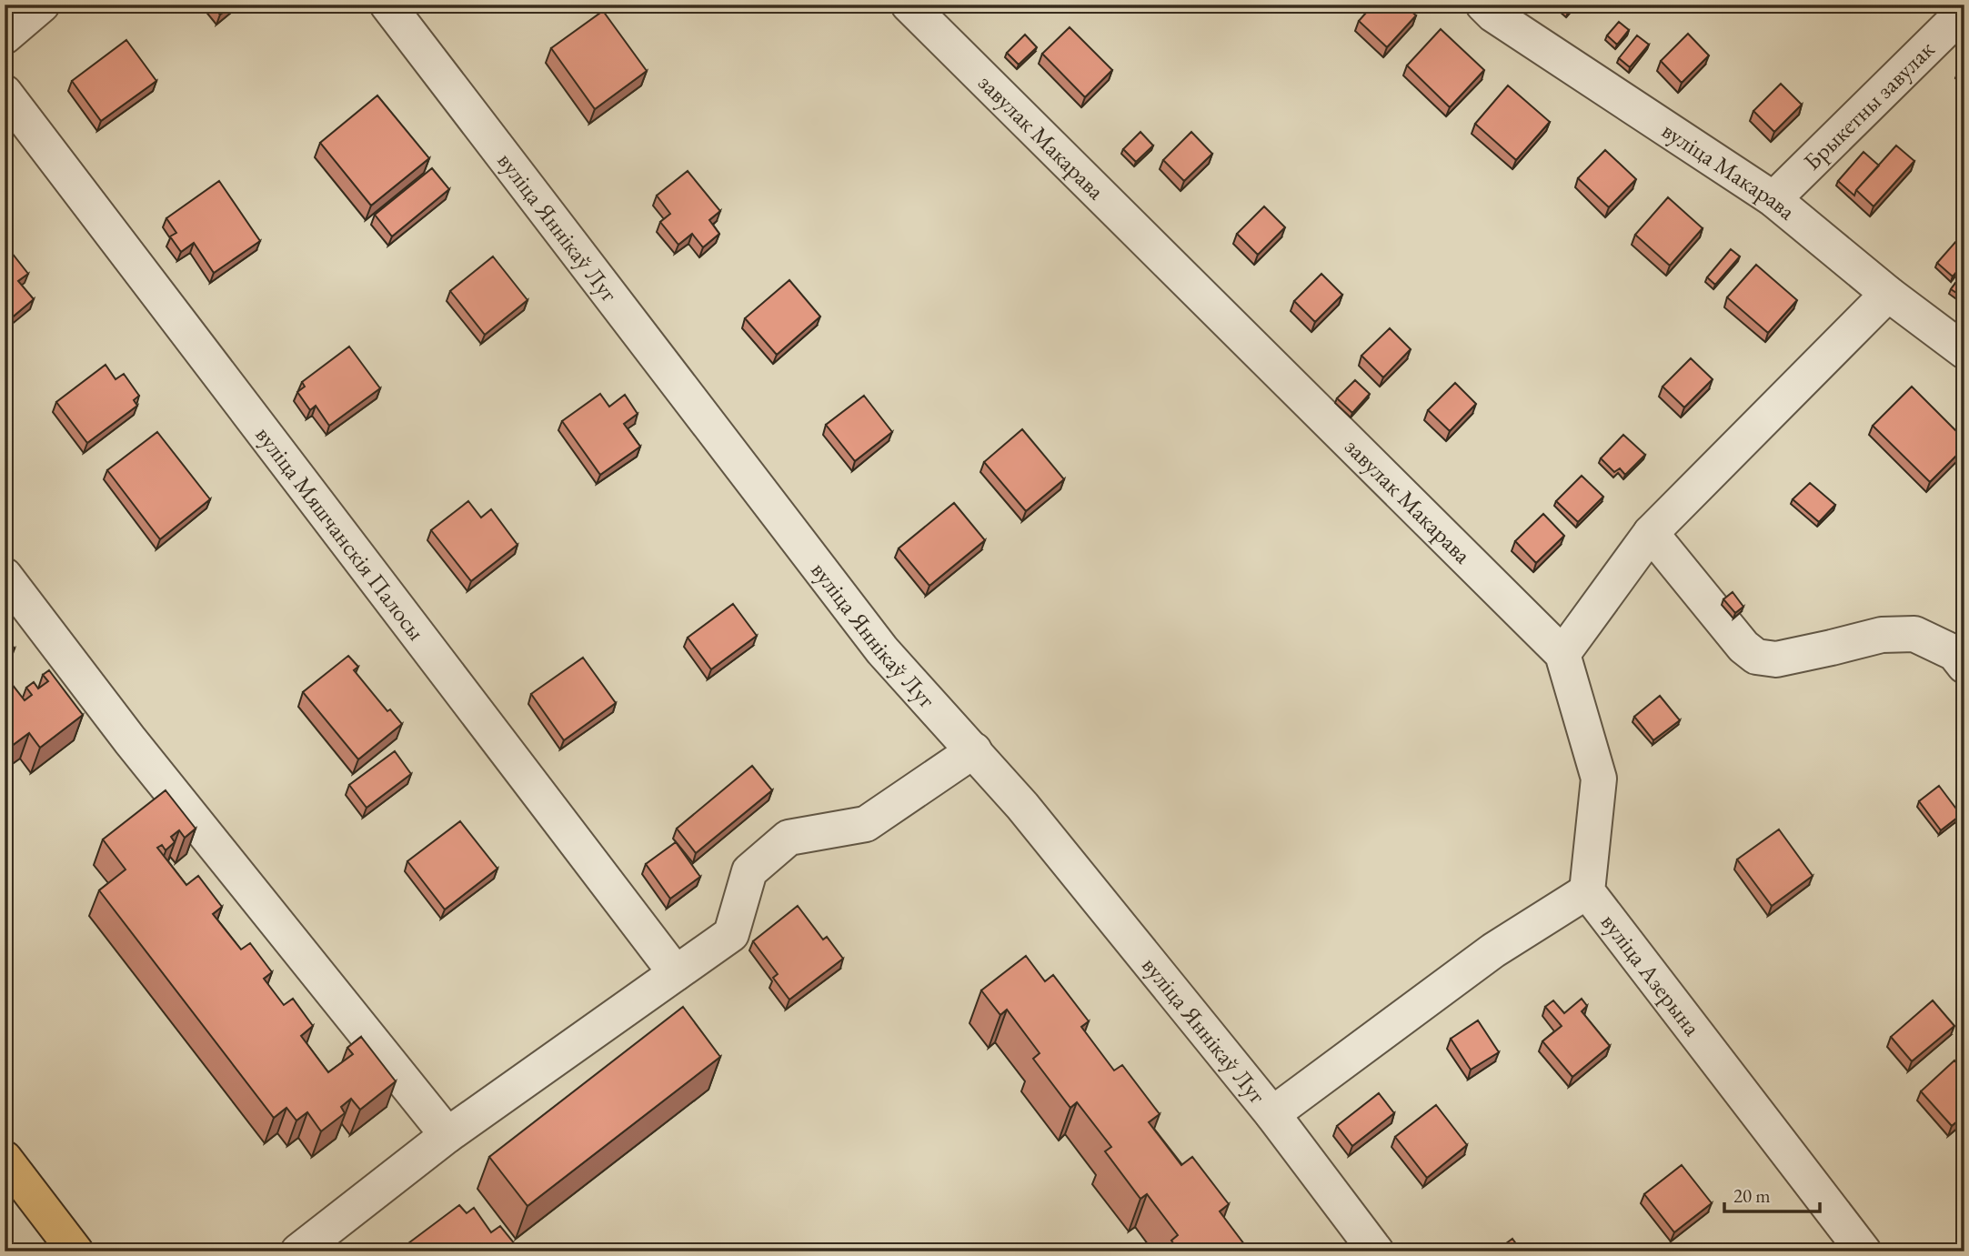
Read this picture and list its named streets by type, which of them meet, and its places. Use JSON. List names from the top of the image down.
{
  "streets": {
    "street": [
      "Брыкетны завулак",
      "завулак Макарава",
      "вуліца Макарава",
      "вуліца Яннікаў Луг",
      "вуліца Мяшчанскія Палосы",
      "вуліца Азерына"
    ]
  },
  "crossings": [
    ["Брыкетны завулак", "вуліца Макарава"],
    ["завулак Макарава", "вуліца Азерына"]
  ],
  "scale_bar": "20 m"
}
